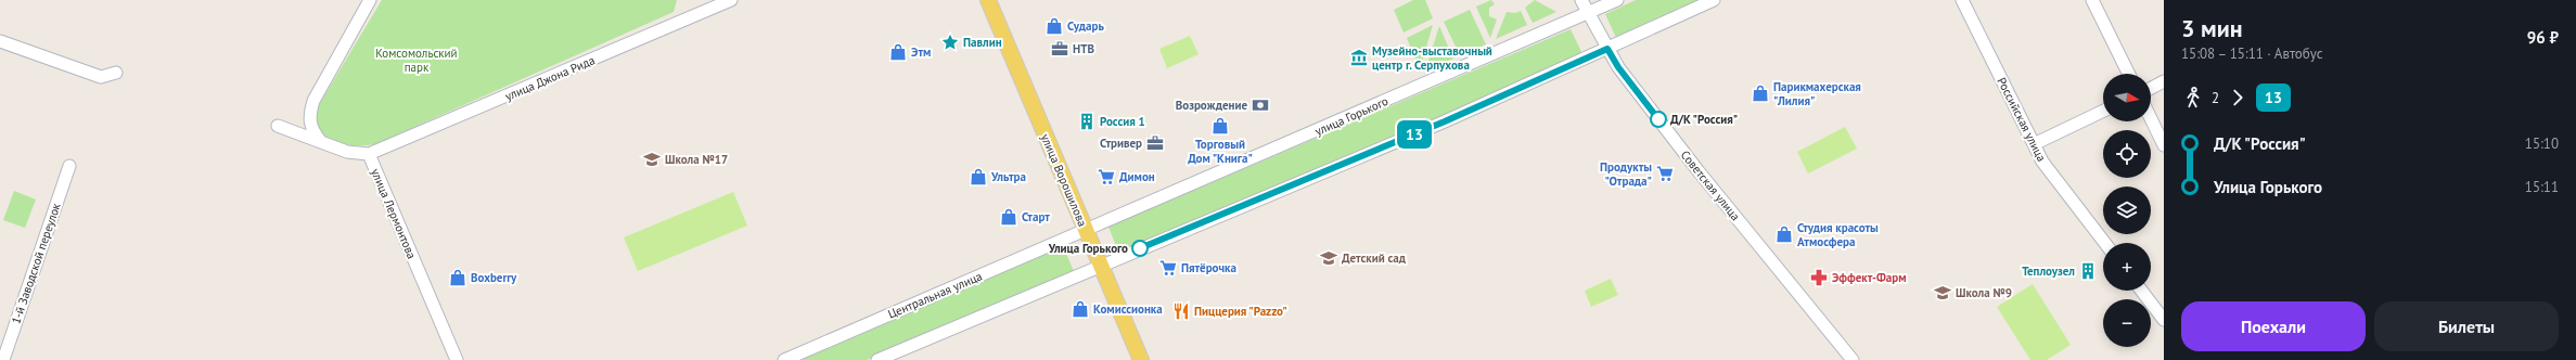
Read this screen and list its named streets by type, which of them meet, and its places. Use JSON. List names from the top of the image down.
{
  "streets": {
    "main road": ["улица Ворошилова"],
    "street": [
      "улица Джона Рида",
      "улица Горького",
      "Российская улица",
      "Советская улица",
      "улица Лермонтова",
      "1-й Заводской переулок",
      "Центральная улица"
    ]
  },
  "crossings": [
    ["улица Джона Рида", "улица Лермонтова"],
    ["улица Горького", "улица Ворошилова"],
    ["улица Горького", "Советская улица"],
    ["улица Горького", "Центральная улица"],
    ["улица Ворошилова", "Центральная улица"]
  ],
  "parks": ["Комсомольский парк"],
  "places": {
    "shop": [
      "Сударь",
      "Этм",
      "Парикмахерская \"Лилия\"",
      "Торговый Дом \"Книга\"",
      "Ультра",
      "Старт",
      "Студия красоты Атмосфера",
      "Boxberry",
      "Комиссионка"
    ],
    "place": ["Павлин"],
    "office": ["НТВ", "Стривер"],
    "museum": ["Музейно-выставочный центр г. Серпухова"],
    "bank": ["Возрождение"],
    "other": ["Д/К \"Россия\"", "Улица Горького"],
    "building": ["Россия 1", "Теплоузел"],
    "school or university": ["Школа №17", "Детский сад", "Школа №9"],
    "supermarket": ["Продукты \"Отрада\"", "Димон", "Пятёрочка"],
    "pharmacy": ["Эффект-Фарм"],
    "restaurant": ["Пиццерия \"Pazzo\""]
  },
  "lines": ["bus line 13"],
  "north": "right",
  "page": {
    "on_map": "13",
    "heading": ["3 мин", "15:08 – 15:11 · Автобус", "96 ₽"],
    "map_buttons": ["+", "−"],
    "legs": ["2", "13"],
    "list": [
      {
        "name": "Д/К \"Россия\"",
        "value": "15:10"
      },
      {
        "name": "Улица Горького",
        "value": "15:11"
      }
    ],
    "buttons": ["Поехали", "Билеты"]
  }
}
